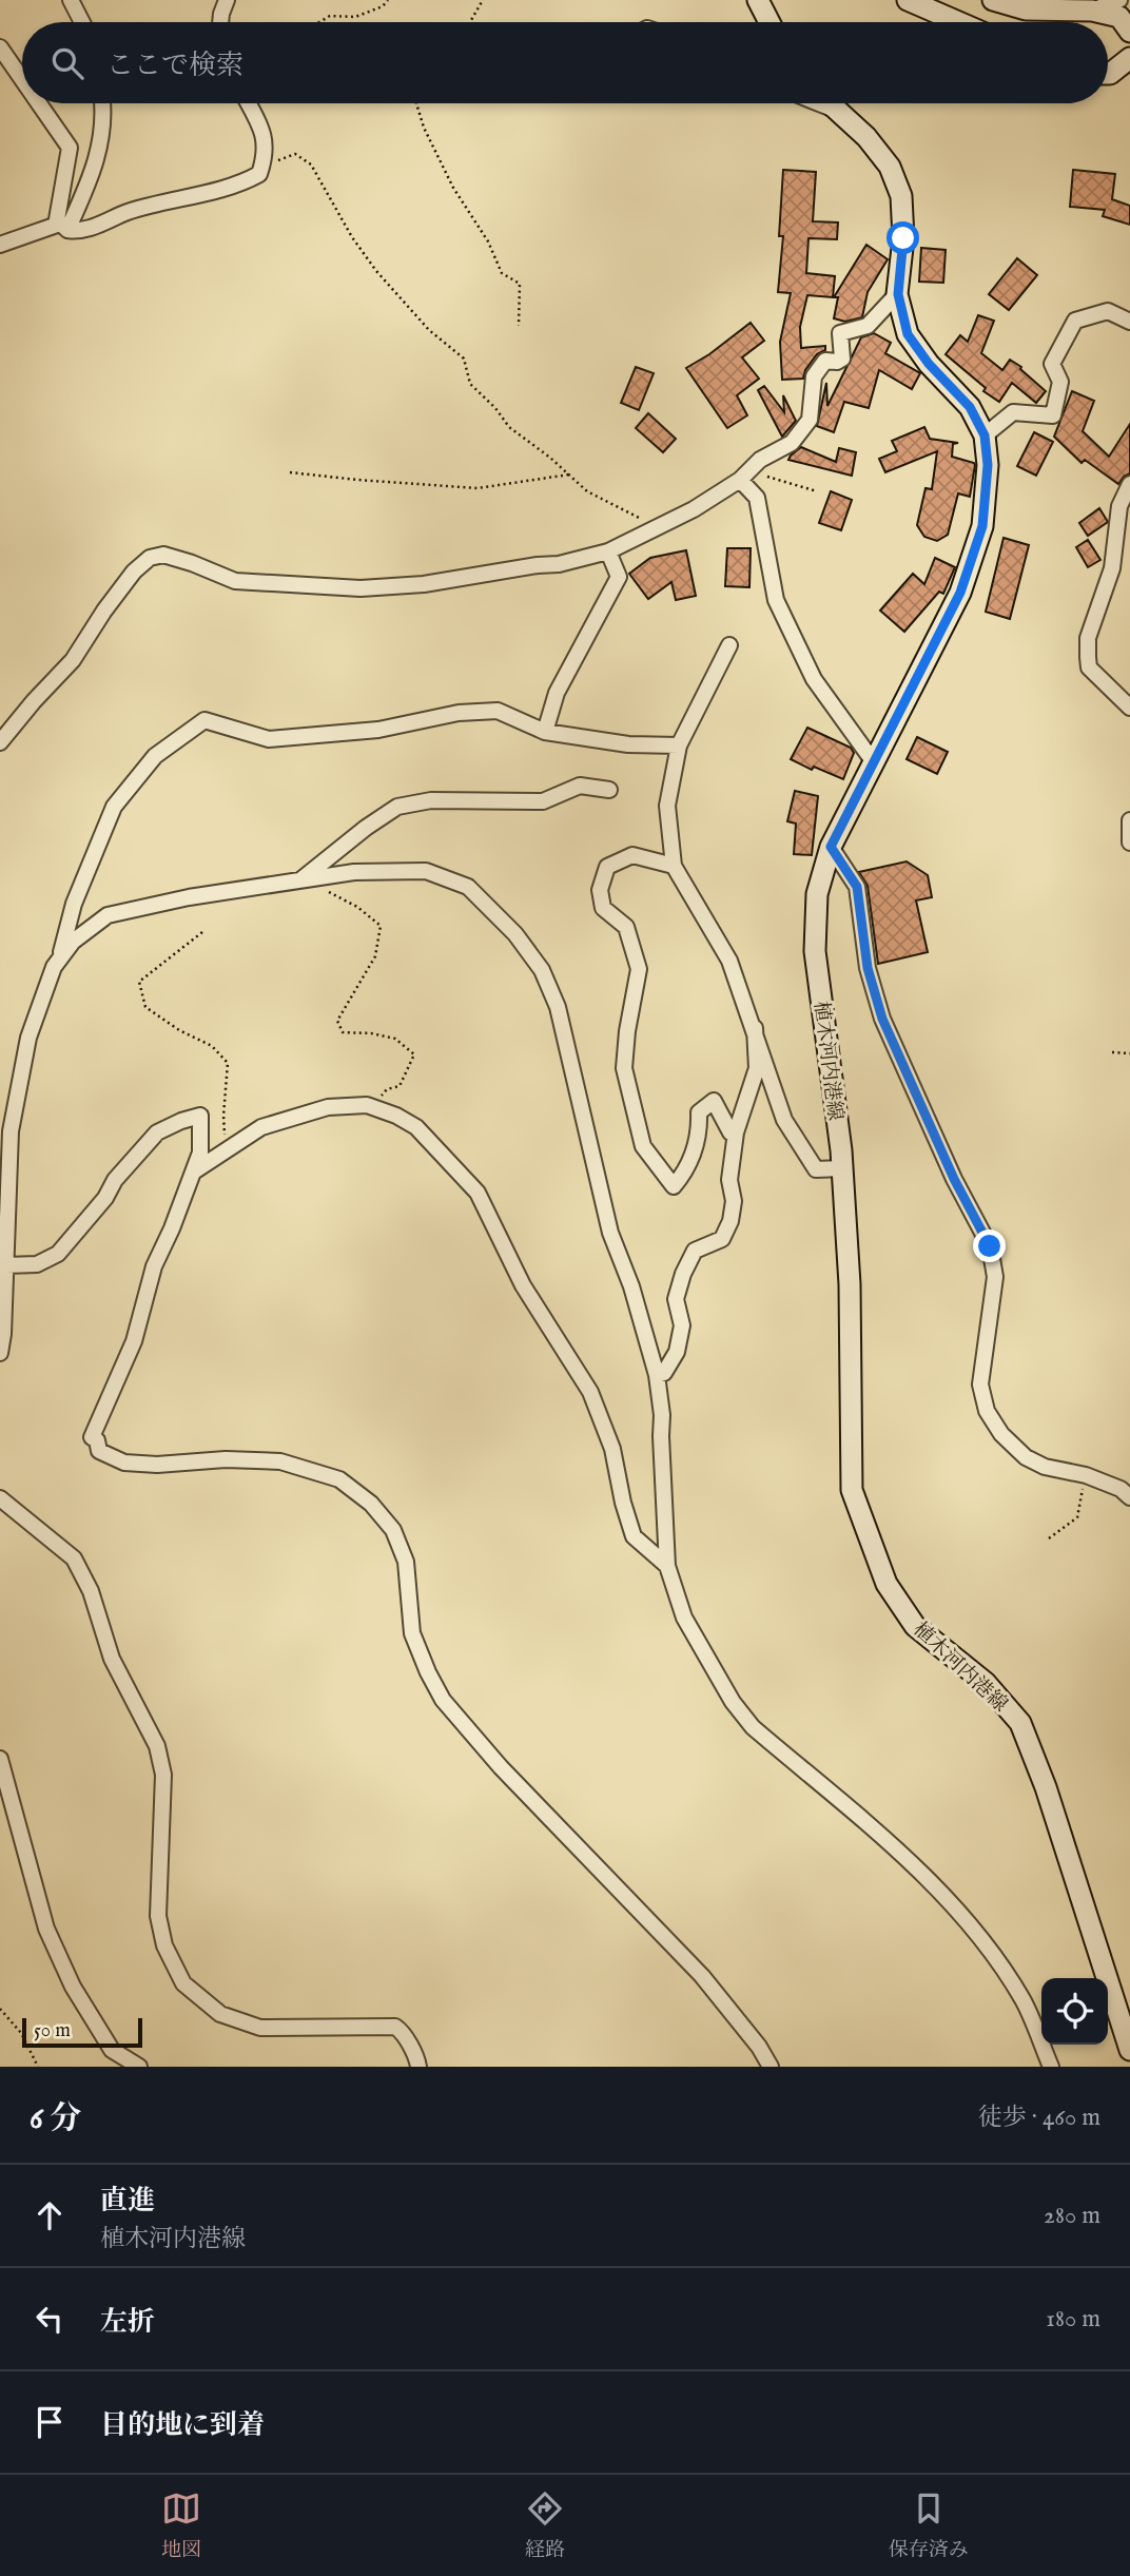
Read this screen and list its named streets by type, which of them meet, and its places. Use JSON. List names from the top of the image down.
{
  "streets": {
    "main road": ["植木河内港線"]
  },
  "scale_bar": "50 m",
  "page": {
    "search": "ここで検索",
    "scale": "50 m",
    "heading": ["6 分", "徒歩 · 460 m"],
    "list": [
      ["直進", "植木河内港線", "280 m"],
      ["左折", "180 m"],
      "目的地に到着"
    ],
    "nav": ["地図", "経路", "保存済み"]
  }
}
